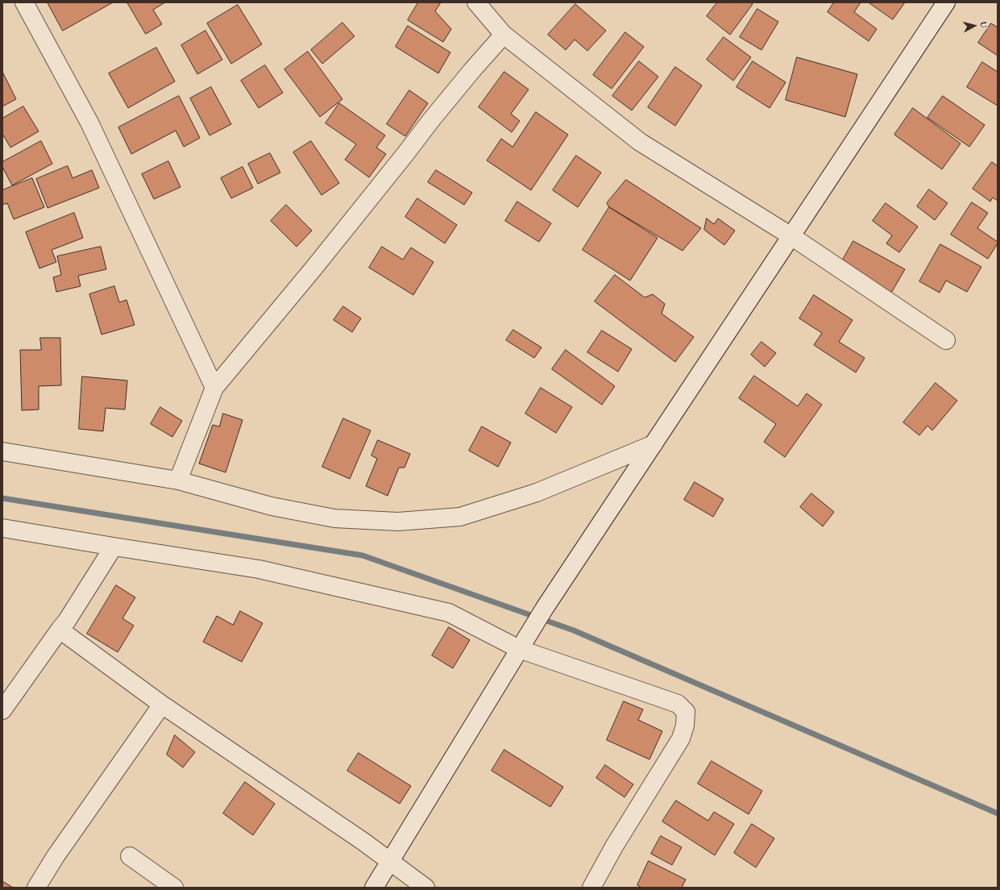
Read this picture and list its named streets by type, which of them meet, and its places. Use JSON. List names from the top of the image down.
{
  "north": "right"
}
